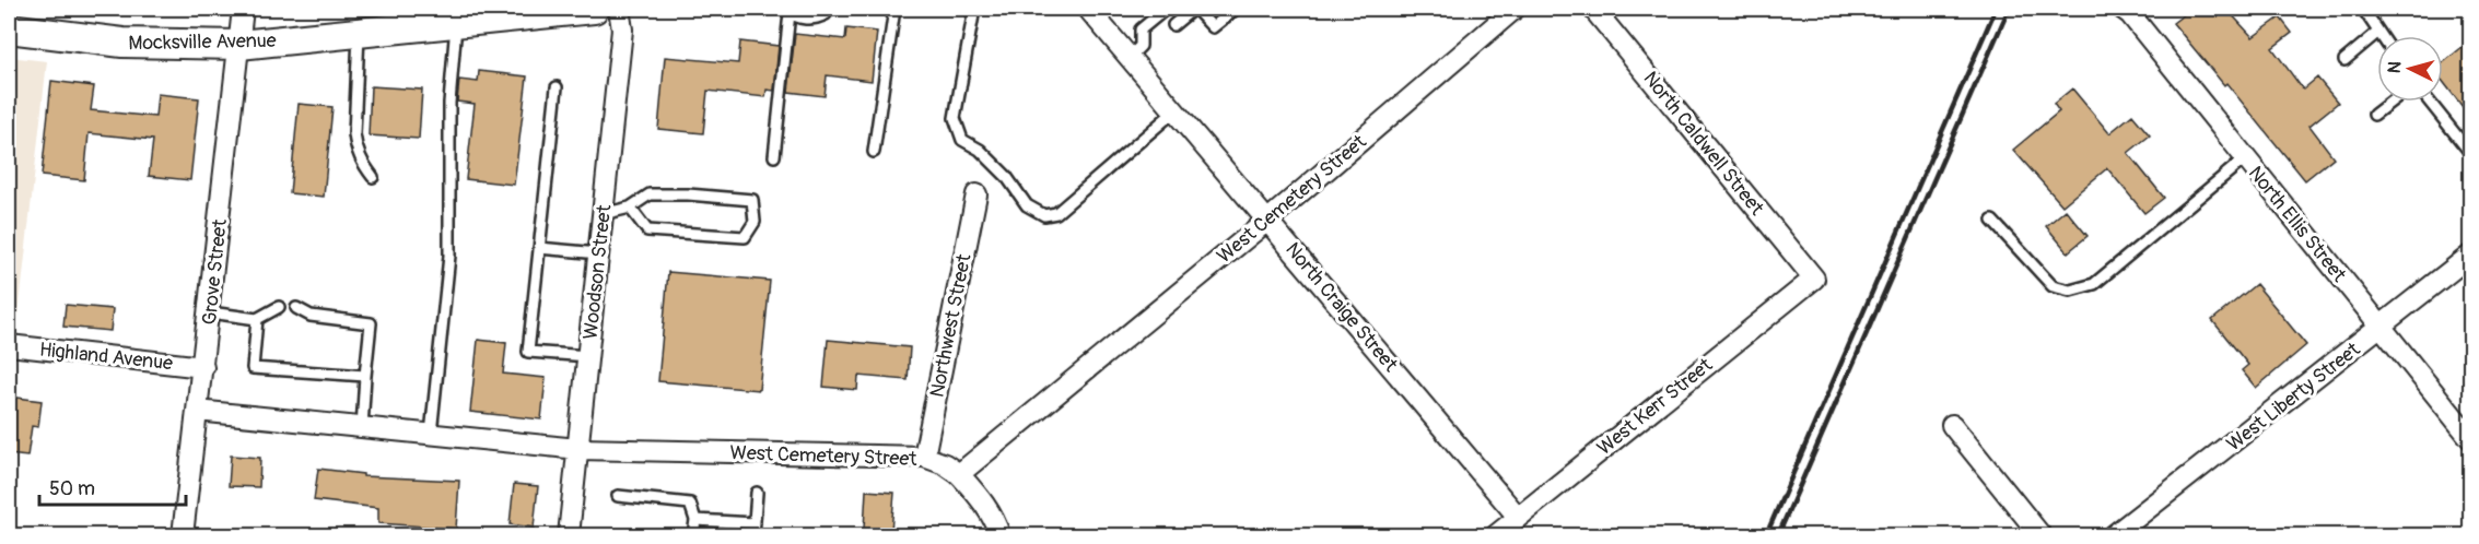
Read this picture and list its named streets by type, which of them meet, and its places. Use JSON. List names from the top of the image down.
{
  "streets": {
    "street": [
      "Mocksville Avenue",
      "North Caldwell Street",
      "West Cemetery Street",
      "North Ellis Street",
      "Grove Street",
      "Woodson Street",
      "North Craige Street",
      "Northwest Street",
      "Highland Avenue",
      "West Liberty Street",
      "West Kerr Street"
    ]
  },
  "crossings": [
    ["Mocksville Avenue", "Grove Street"],
    ["North Caldwell Street", "West Kerr Street"],
    ["West Cemetery Street", "Grove Street"],
    ["West Cemetery Street", "Woodson Street"],
    ["West Cemetery Street", "North Craige Street"],
    ["West Cemetery Street", "Northwest Street"],
    ["North Ellis Street", "West Liberty Street"],
    ["Grove Street", "Highland Avenue"],
    ["North Craige Street", "West Kerr Street"]
  ],
  "scale_bar": "50 m",
  "north": "left"
}
